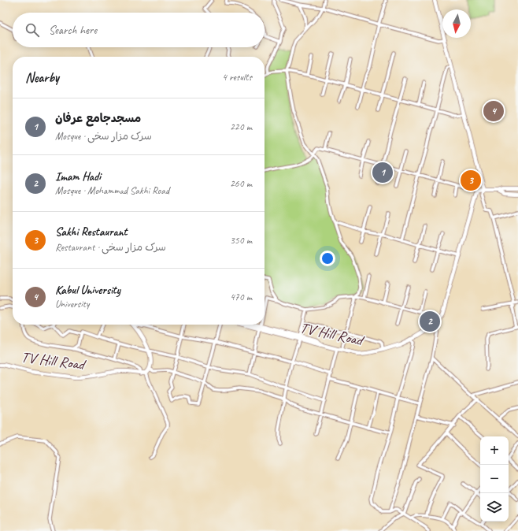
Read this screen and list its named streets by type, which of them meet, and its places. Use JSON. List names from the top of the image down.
{
  "streets": {
    "street": ["TV Hill Road"]
  },
  "north": "bottom",
  "page": {
    "search": "Search here",
    "heading": ["Nearby", "4 results"],
    "list": [
      {
        "mark": "1",
        "name": "مسجدجامع عرفان",
        "note": "Mosque · سرک مزار سخی",
        "value": "220 m"
      },
      {
        "mark": "2",
        "name": "Imam Hadi",
        "note": "Mosque · Mohammad Sakhi Road",
        "value": "260 m"
      },
      {
        "mark": "3",
        "name": "Sakhi Restaurant",
        "note": "Restaurant · سرک مزار سخی",
        "value": "350 m"
      },
      {
        "mark": "4",
        "name": "Kabul University",
        "note": "University",
        "value": "470 m"
      }
    ],
    "pins": [
      "4",
      "1",
      "3",
      "2"
    ],
    "map_buttons": ["+", "−"]
  }
}
